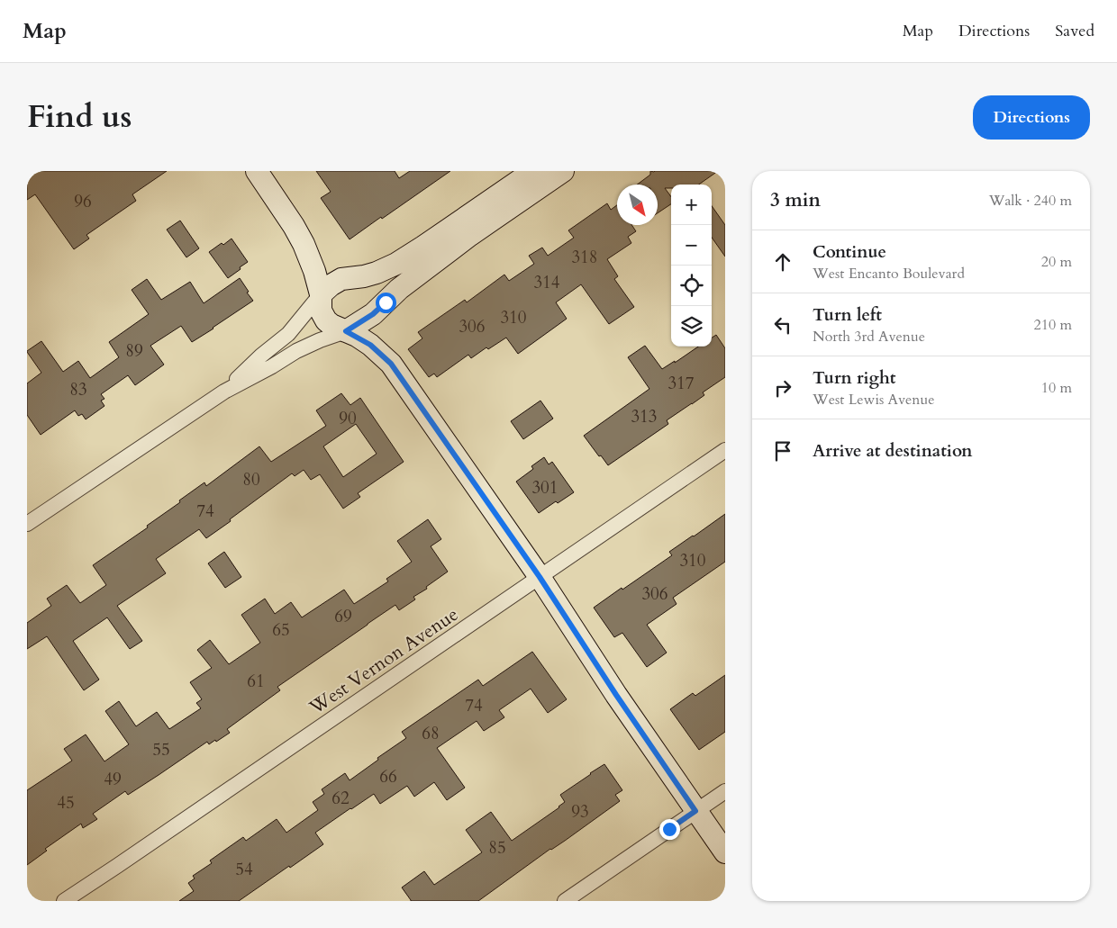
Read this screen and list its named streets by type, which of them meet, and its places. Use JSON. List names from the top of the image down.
{
  "streets": {
    "street": ["West Vernon Avenue"]
  },
  "house_numbers": [
    "96",
    "318",
    "314",
    "310",
    "306",
    "89",
    "317",
    "83",
    "313",
    "90",
    "80",
    "301",
    "74",
    "310",
    "306",
    "69",
    "65",
    "61",
    "74",
    "68",
    "55",
    "66",
    "49",
    "62",
    "45",
    "93",
    "85",
    "54"
  ],
  "north": "bottom right",
  "page": {
    "header": "Map",
    "nav": ["Map", "Directions", "Saved"],
    "title": "Find us",
    "buttons": "Directions",
    "heading": ["3 min", "Walk · 240 m"],
    "map_buttons": ["+", "−"],
    "list": [
      ["Continue", "West Encanto Boulevard", "20 m"],
      ["Turn left", "North 3rd Avenue", "210 m"],
      ["Turn right", "West Lewis Avenue", "10 m"],
      "Arrive at destination"
    ]
  }
}
